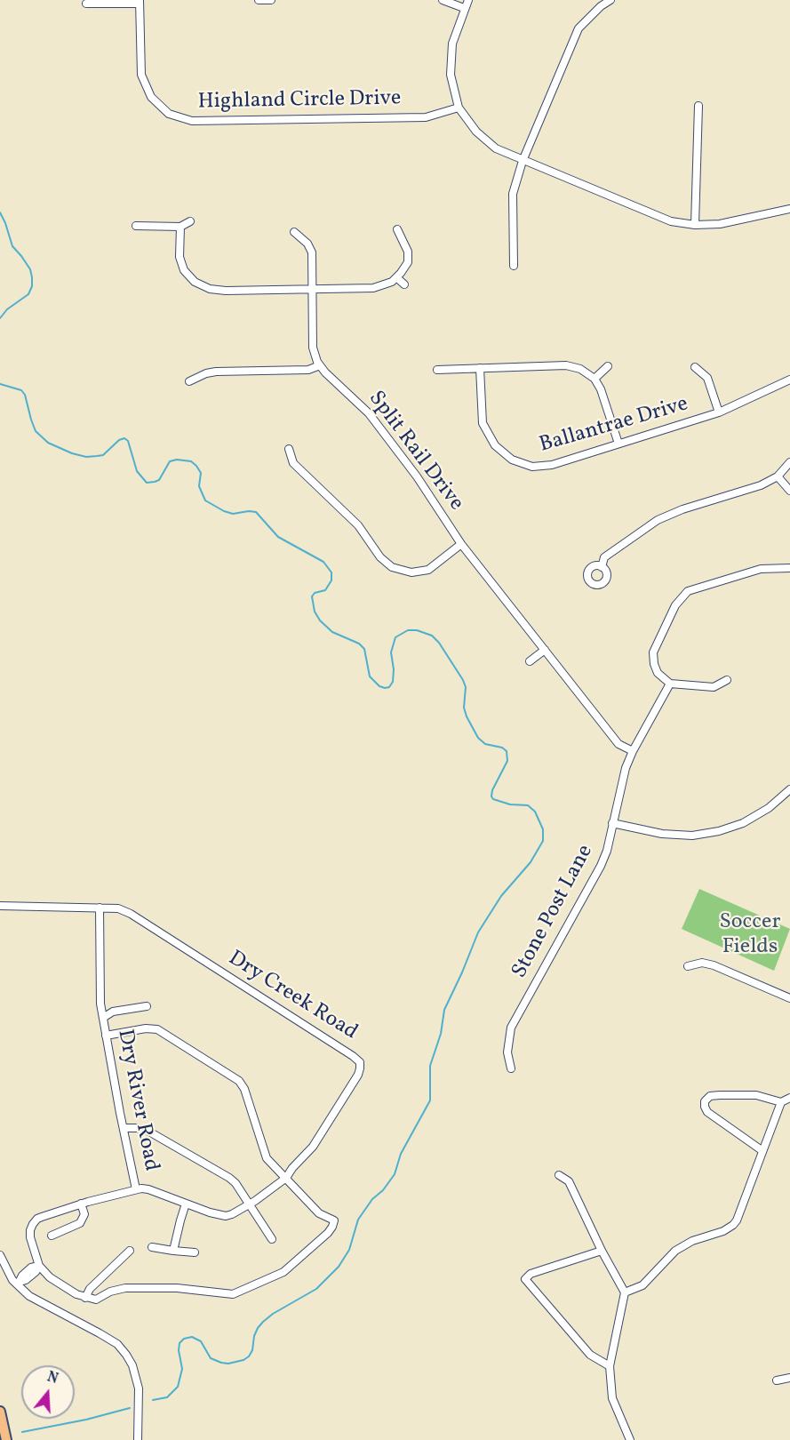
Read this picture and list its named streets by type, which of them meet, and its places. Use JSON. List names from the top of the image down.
{
  "streets": {
    "street": [
      "Highland Circle Drive",
      "Ballantrae Drive",
      "Split Rail Drive",
      "Stone Post Lane",
      "Dry Creek Road",
      "Dry River Road"
    ]
  },
  "crossings": [
    ["Split Rail Drive", "Stone Post Lane"],
    ["Dry Creek Road", "Dry River Road"]
  ],
  "parks": ["Soccer Fields"],
  "north": "top"
}
